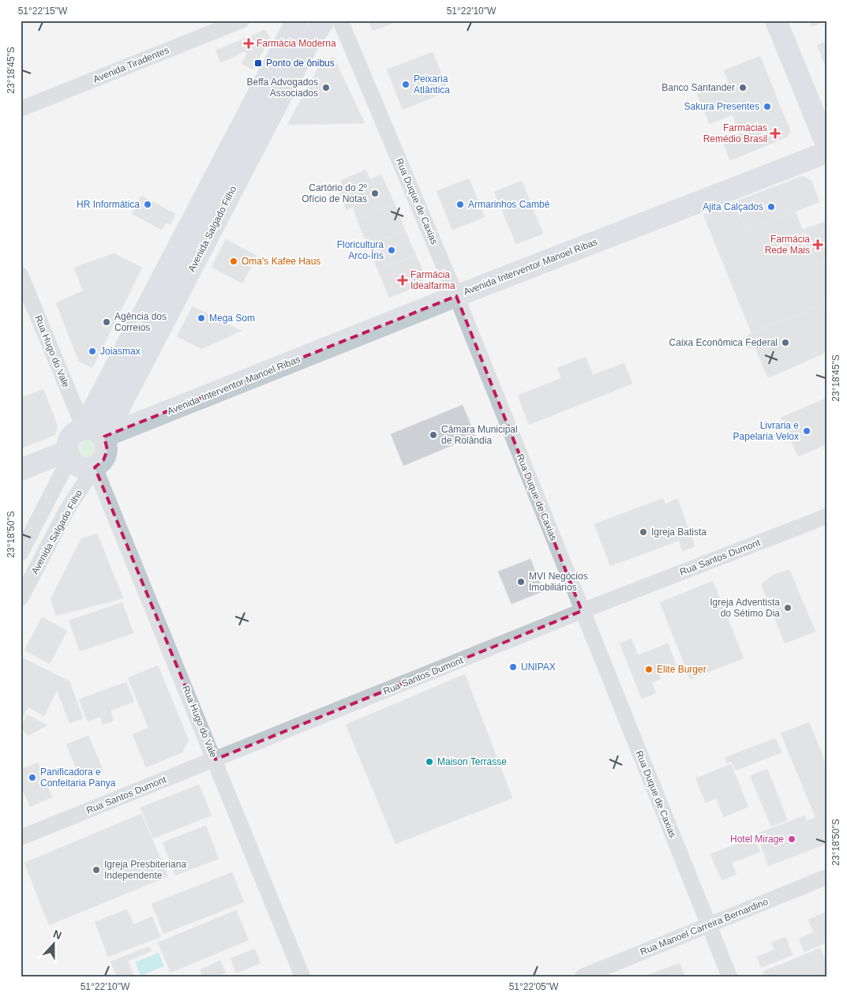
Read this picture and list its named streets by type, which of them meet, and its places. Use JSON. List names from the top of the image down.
{
  "streets": {
    "street": [
      "Avenida Tiradentes",
      "Rua Duque de Caxias",
      "Avenida Salgado Filho",
      "Avenida Interventor Manoel Ribas",
      "Rua Hugo do Vale",
      "Rua Santos Dumont",
      "Rua Manoel Carreira Bernardino"
    ]
  },
  "crossings": [
    ["Rua Duque de Caxias", "Avenida Salgado Filho"],
    ["Rua Duque de Caxias", "Avenida Interventor Manoel Ribas"],
    ["Rua Duque de Caxias", "Rua Santos Dumont"],
    ["Rua Duque de Caxias", "Rua Manoel Carreira Bernardino"],
    ["Avenida Salgado Filho", "Avenida Interventor Manoel Ribas"],
    ["Avenida Salgado Filho", "Rua Hugo do Vale"],
    ["Avenida Interventor Manoel Ribas", "Rua Hugo do Vale"],
    ["Rua Hugo do Vale", "Rua Santos Dumont"]
  ],
  "places": {
    "health": [
      "Farmácia Moderna",
      "Farmácias Remédio Brasil",
      "Farmácia Rede Mais",
      "Farmácia Idealfarma"
    ],
    "transit": ["Ponto de ônibus"],
    "other": [
      "Peixaria Atlântica",
      "Beffa Advogados Associados",
      "Banco Santander",
      "Sakura Presentes",
      "Cartório do 2º Ofício de Notas",
      "HR Informática",
      "Armarinhos Cambé",
      "Ajita Calçados",
      "Floricultura Arco-Íris",
      "Oma's Kafee Haus",
      "Mega Som",
      "Agência dos Correios",
      "Caixa Econômica Federal",
      "Joiasmax",
      "Livraria e Papelaria Velox",
      "Câmara Municipal de Rolândia",
      "Igreja Batista",
      "MVI Negócios Imobiliários",
      "Igreja Adventista do Sétimo Dia",
      "UNIPAX",
      "Elite Burger",
      "Maison Terrasse",
      "Panificadora e Confeitaria Panya",
      "Hotel Mirage",
      "Igreja Presbiteriana Independente"
    ]
  },
  "north": "top",
  "coordinates": [
    "51°22'15\"W",
    "51°22'10\"W",
    "23°18'45\"S",
    "23°18'50\"S",
    "51°22'05\"W"
  ]
}
